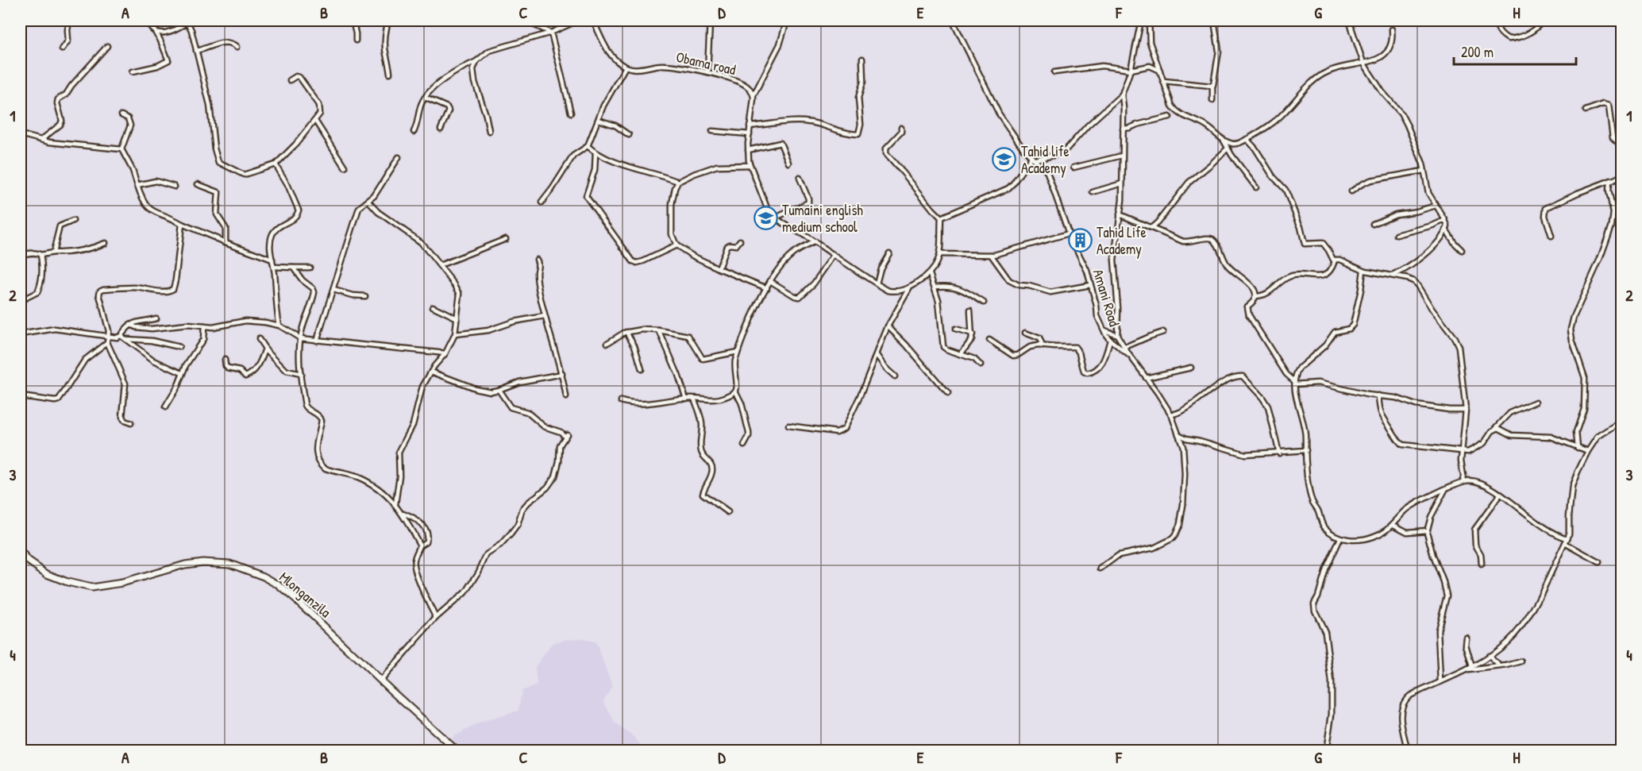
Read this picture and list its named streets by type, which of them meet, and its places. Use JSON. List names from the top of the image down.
{
  "streets": {
    "street": ["Obama road", "Amani Road", "Mlonganzila"]
  },
  "places": {
    "school or university": ["Tahid life Academy", "Tumaini english medium school"],
    "building": ["Tahid Life Academy"]
  },
  "scale_bar": "200 m",
  "grid": {
    "columns": [
      "A",
      "B",
      "C",
      "D",
      "E",
      "F",
      "G",
      "H"
    ],
    "rows": [
      "1",
      "2",
      "3",
      "4"
    ]
  }
}
